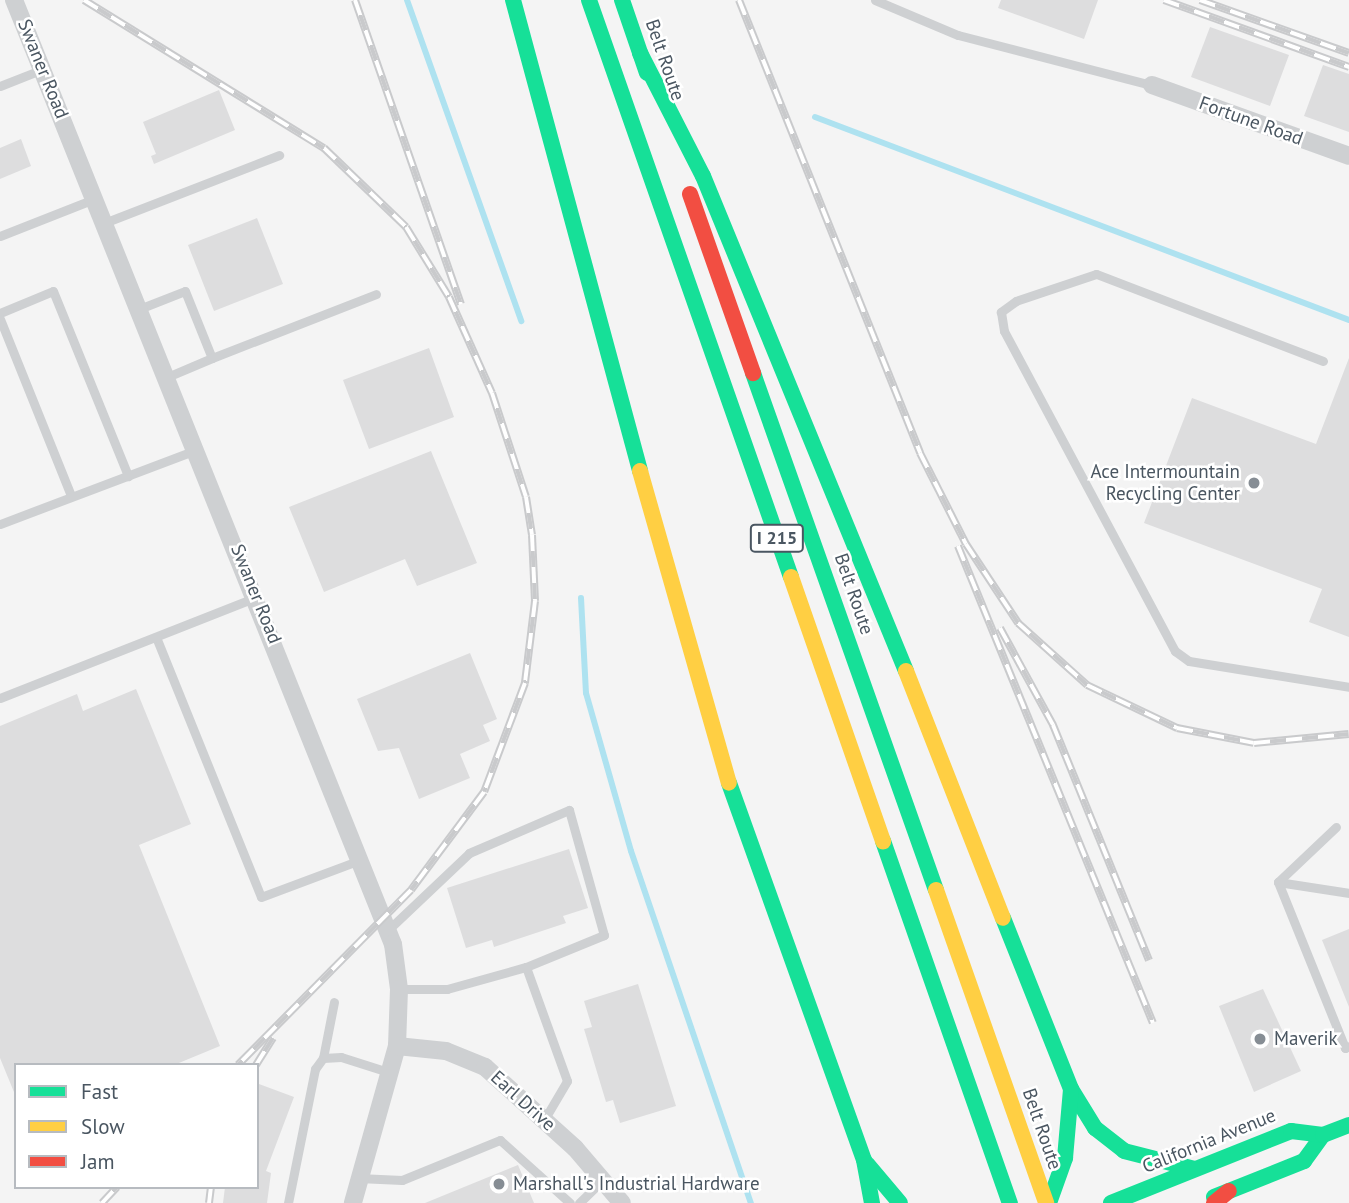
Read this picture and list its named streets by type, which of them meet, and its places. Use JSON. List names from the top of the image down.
{
  "streets": {
    "main road": ["Belt Route", "I 215", "California Avenue"],
    "street": ["Swaner Road", "Fortune Road", "Earl Drive"]
  },
  "crossings": [
    ["Swaner Road", "Earl Drive"]
  ],
  "places": ["Ace Intermountain Recycling Center", "Maverik", "Marshall's Industrial Hardware"],
  "legend": ["Fast", "Slow", "Jam"]
}
